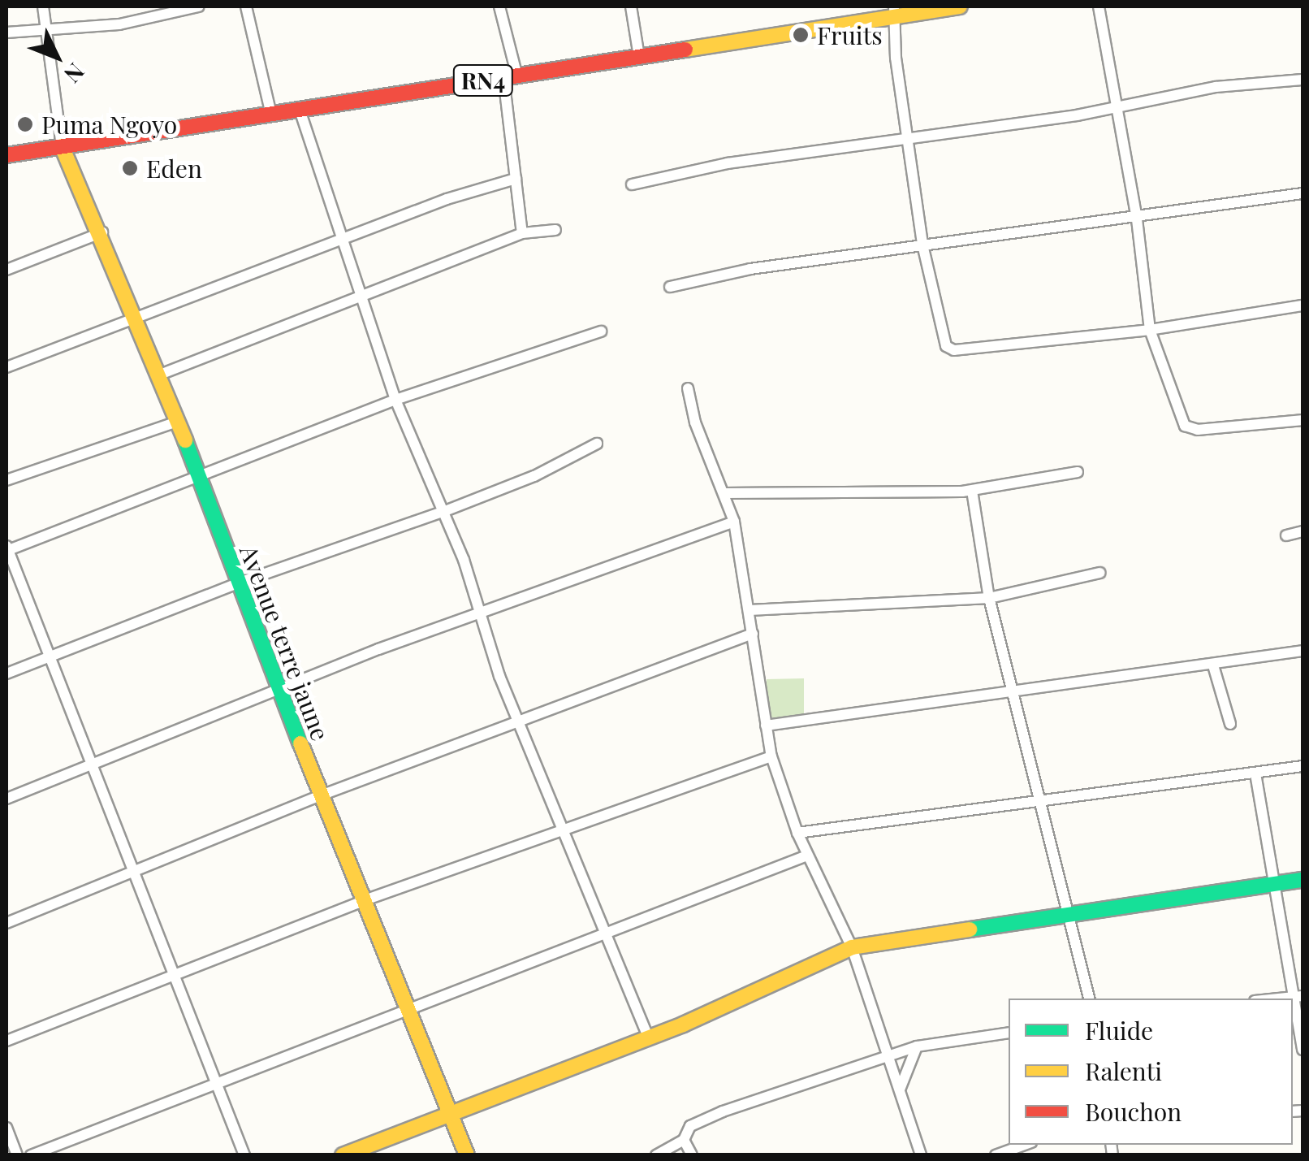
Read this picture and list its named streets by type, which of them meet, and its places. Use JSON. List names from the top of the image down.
{
  "streets": {
    "main road": ["RN4", "Avenue terre jaune"]
  },
  "crossings": [
    ["RN4", "Avenue terre jaune"]
  ],
  "places": ["Fruits", "Puma Ngoyo", "Eden"],
  "legend": ["Fluide", "Ralenti", "Bouchon"],
  "north": "bottom right"
}
